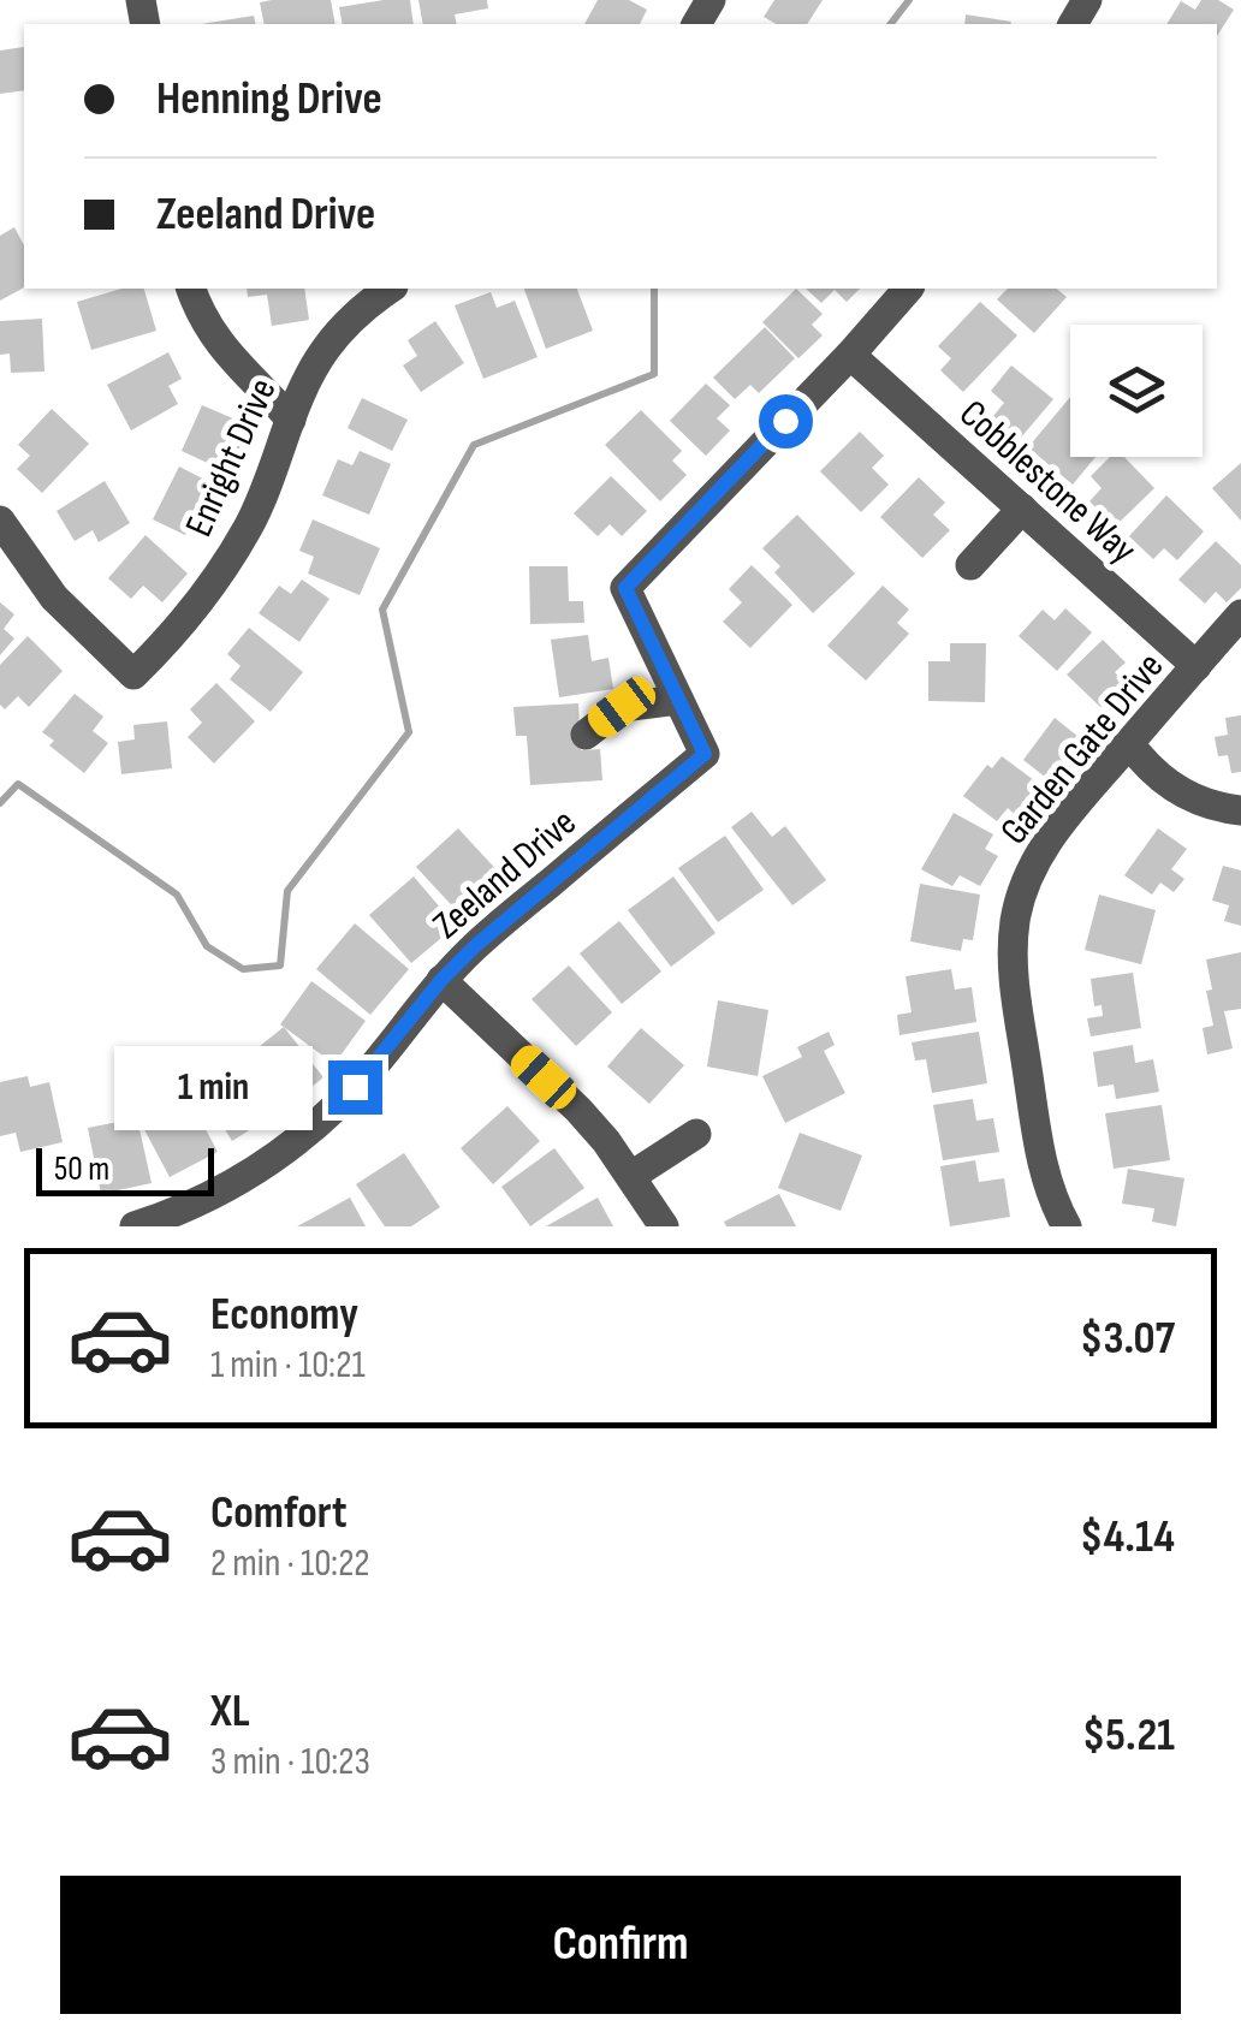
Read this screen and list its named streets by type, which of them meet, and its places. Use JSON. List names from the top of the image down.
{
  "streets": {
    "street": [
      "Enright Drive",
      "Cobblestone Way",
      "Garden Gate Drive",
      "Zeeland Drive"
    ]
  },
  "crossings": [
    ["Cobblestone Way", "Garden Gate Drive"]
  ],
  "scale_bar": "50 m",
  "page": {
    "banner": ["Henning Drive", "Zeeland Drive"],
    "bubble": "1 min",
    "scale": "50 m",
    "list": [
      {
        "name": "Economy",
        "note": "1 min · 10:21",
        "value": "$3.07"
      },
      {
        "name": "Comfort",
        "note": "2 min · 10:22",
        "value": "$4.14"
      },
      {
        "name": "XL",
        "note": "3 min · 10:23",
        "value": "$5.21"
      }
    ],
    "buttons": "Confirm"
  }
}
